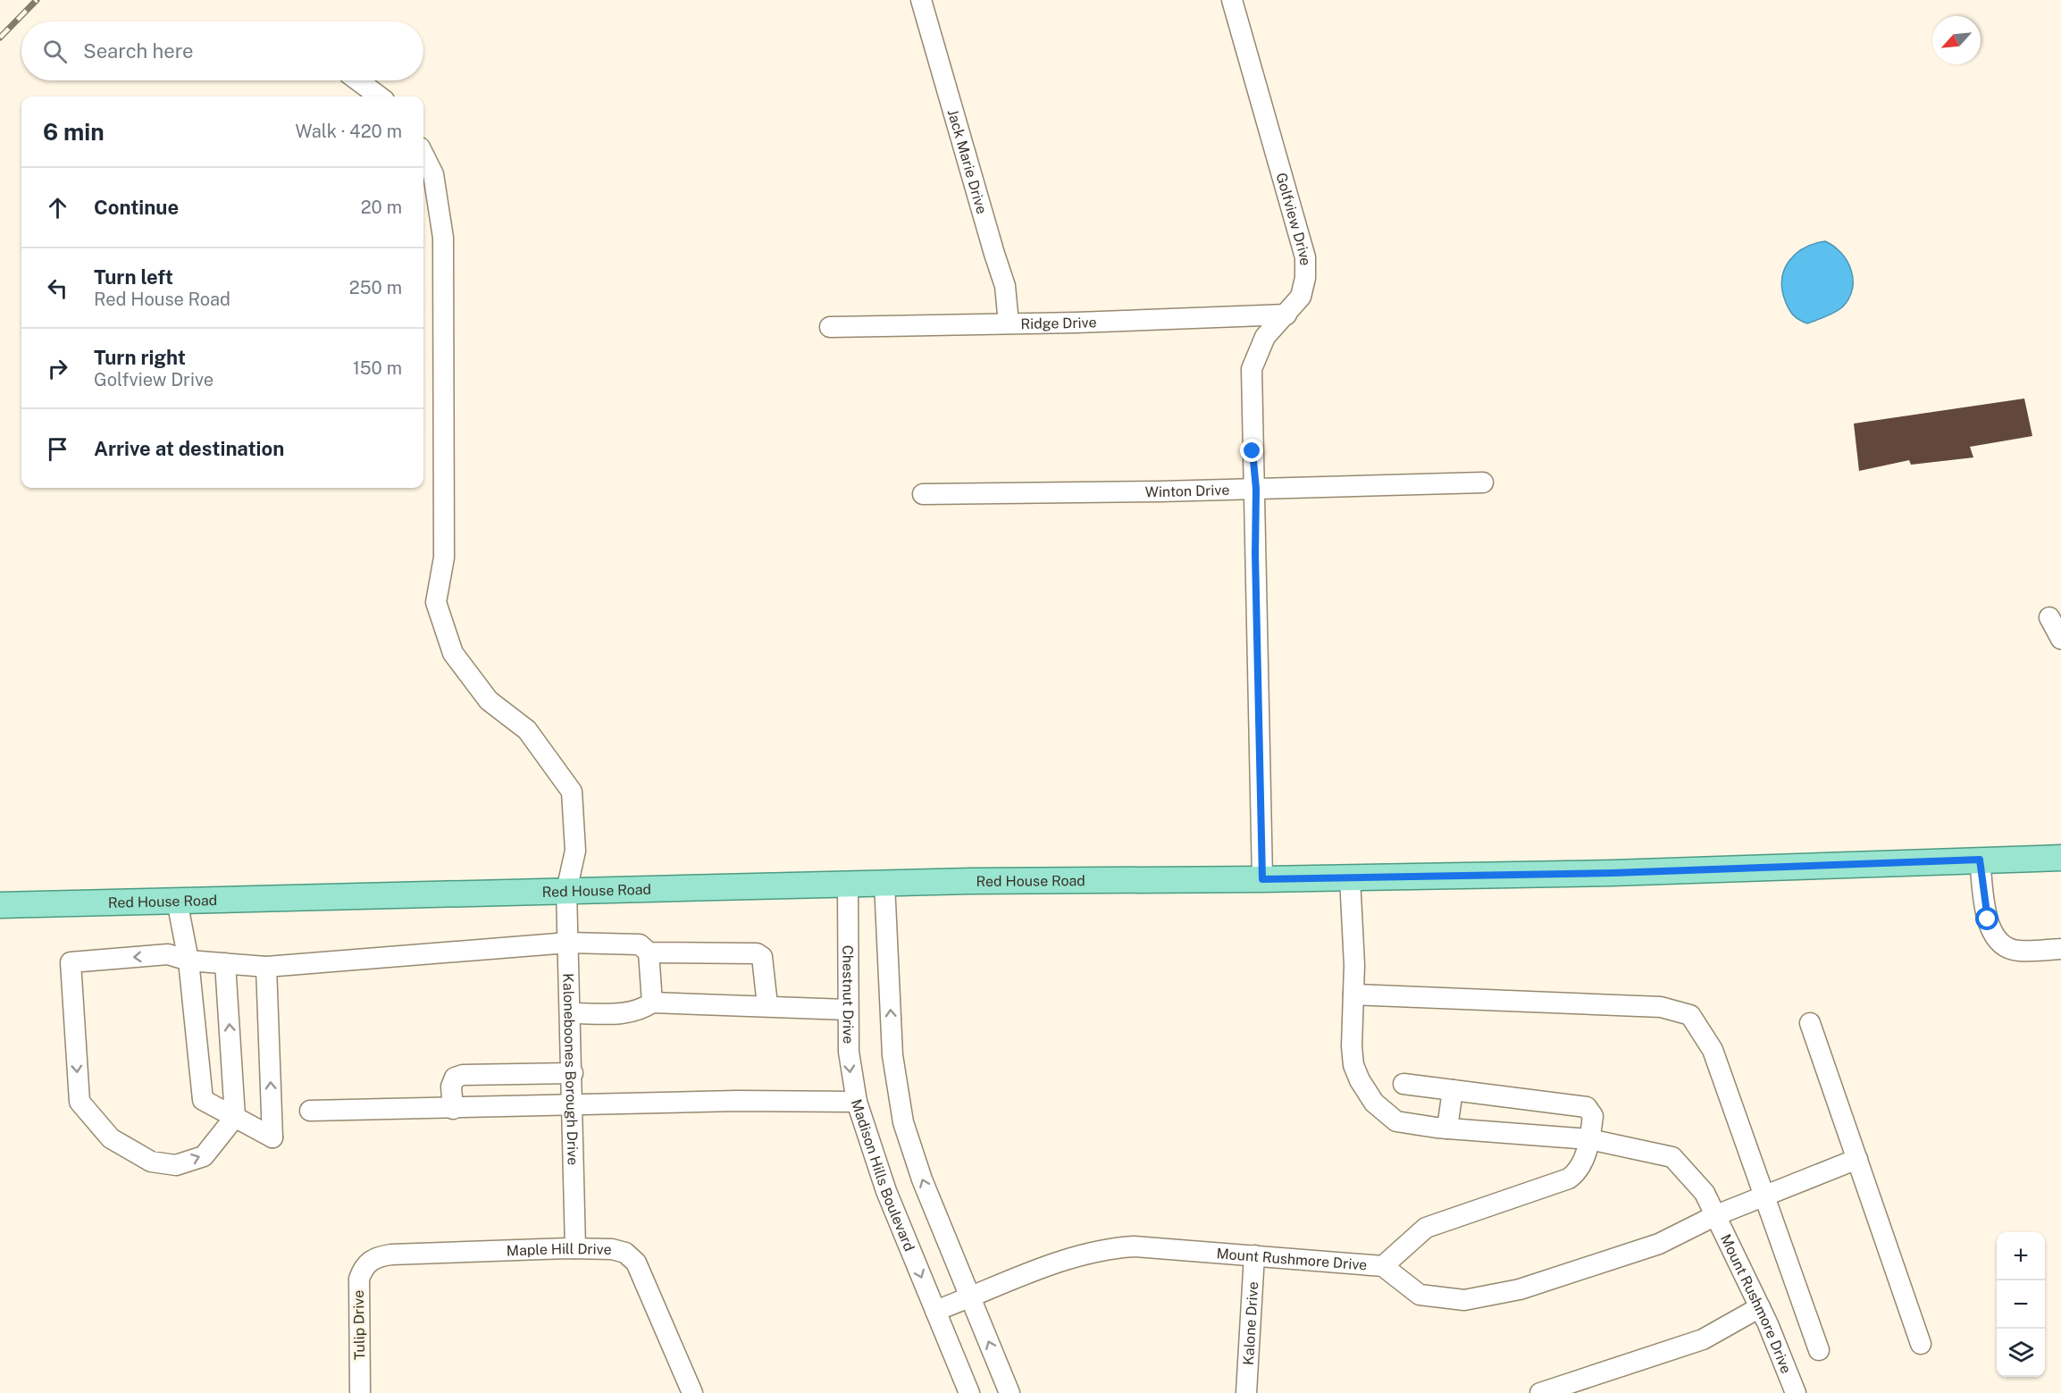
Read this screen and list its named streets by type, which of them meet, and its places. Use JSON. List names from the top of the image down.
{
  "streets": {
    "main road": ["Red House Road"],
    "street": [
      "Jack Marie Drive",
      "Golfview Drive",
      "Ridge Drive",
      "Winton Drive",
      "Chestnut Drive",
      "Kaloneboones Borough Drive",
      "Madison Hills Boulevard",
      "Maple Hill Drive",
      "Mount Rushmore Drive",
      "Kalone Drive",
      "Tulip Drive"
    ]
  },
  "crossings": [
    ["Jack Marie Drive", "Ridge Drive"],
    ["Golfview Drive", "Ridge Drive"],
    ["Golfview Drive", "Winton Drive"],
    ["Golfview Drive", "Red House Road"],
    ["Red House Road", "Chestnut Drive"],
    ["Red House Road", "Kaloneboones Borough Drive"],
    ["Red House Road", "Mount Rushmore Drive"],
    ["Chestnut Drive", "Madison Hills Boulevard"],
    ["Kaloneboones Borough Drive", "Madison Hills Boulevard"],
    ["Kaloneboones Borough Drive", "Maple Hill Drive"],
    ["Madison Hills Boulevard", "Mount Rushmore Drive"],
    ["Maple Hill Drive", "Tulip Drive"],
    ["Mount Rushmore Drive", "Kalone Drive"]
  ],
  "north": "bottom left",
  "page": {
    "search": "Search here",
    "heading": ["6 min", "Walk · 420 m"],
    "list": [
      ["Continue", "20 m"],
      ["Turn left", "Red House Road", "250 m"],
      ["Turn right", "Golfview Drive", "150 m"],
      "Arrive at destination"
    ],
    "map_buttons": ["+", "−"]
  }
}
